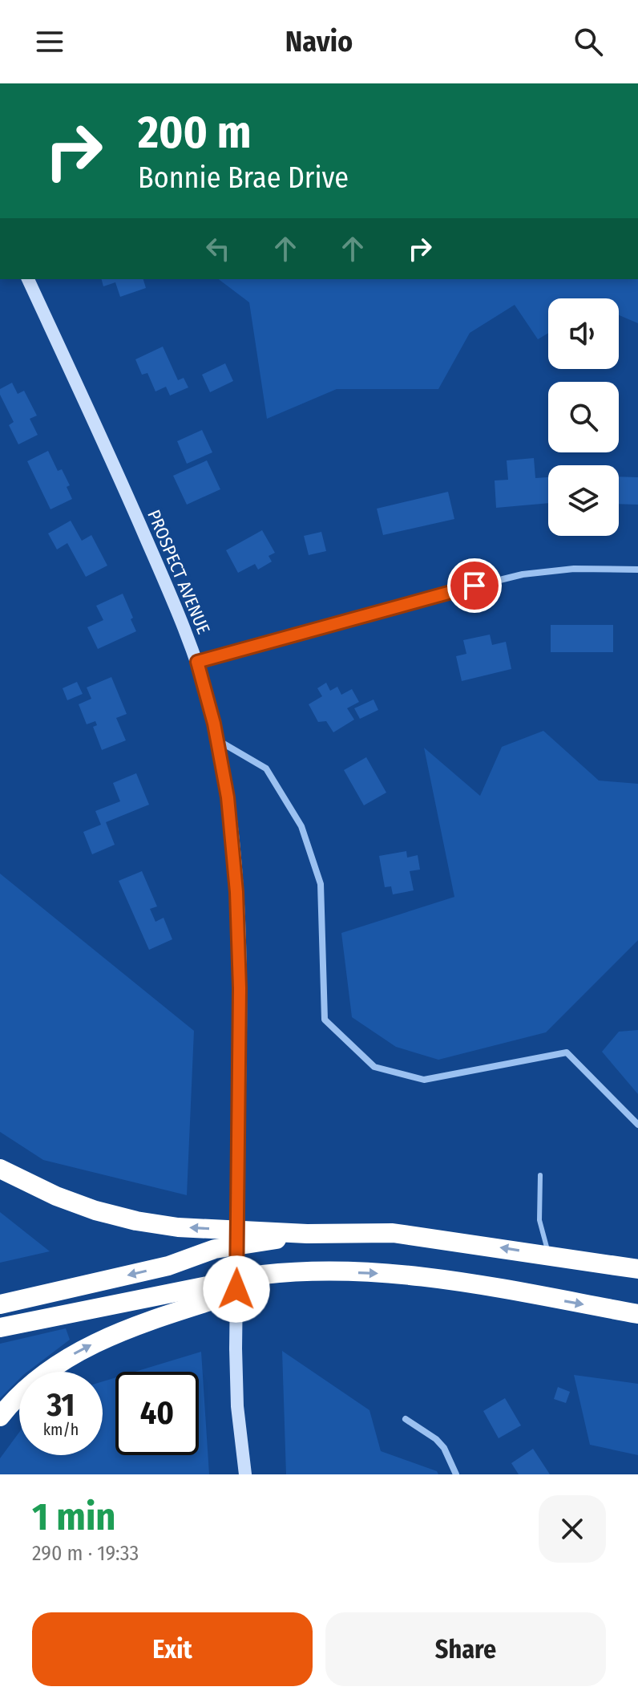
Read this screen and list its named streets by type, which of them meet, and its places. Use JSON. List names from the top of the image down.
{
  "streets": {
    "street": ["PROSPECT AVENUE"]
  },
  "page": {
    "header": "Navio",
    "turn": ["200 m", "Bonnie Brae Drive"],
    "speed": "31 km/h",
    "limit": "40",
    "heading": ["1 min", "290 m · 19:33"],
    "buttons": ["Exit", "Share"]
  }
}
